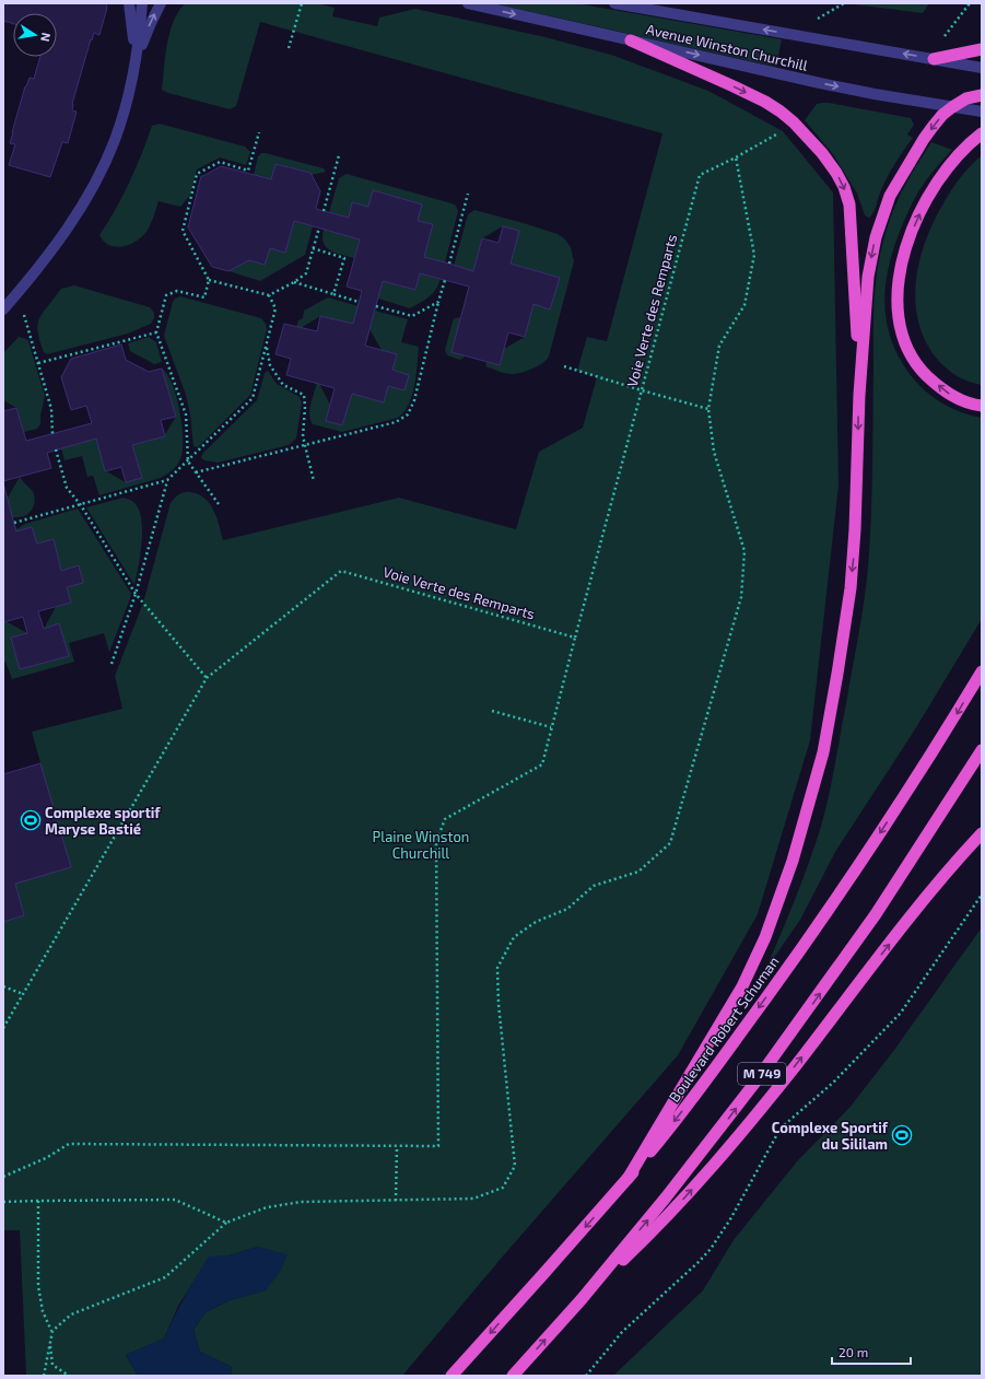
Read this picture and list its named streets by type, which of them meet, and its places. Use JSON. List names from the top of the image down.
{
  "streets": {
    "highway": ["Boulevard Robert Schuman", "M 749"],
    "street": ["Avenue Winston Churchill"],
    "path": ["Voie Verte des Remparts"]
  },
  "parks": ["Plaine Winston Churchill"],
  "places": {
    "sports": ["Complexe sportif Maryse Bastié", "Complexe Sportif du Sililam"]
  },
  "scale_bar": "20 m",
  "north": "right"
}
